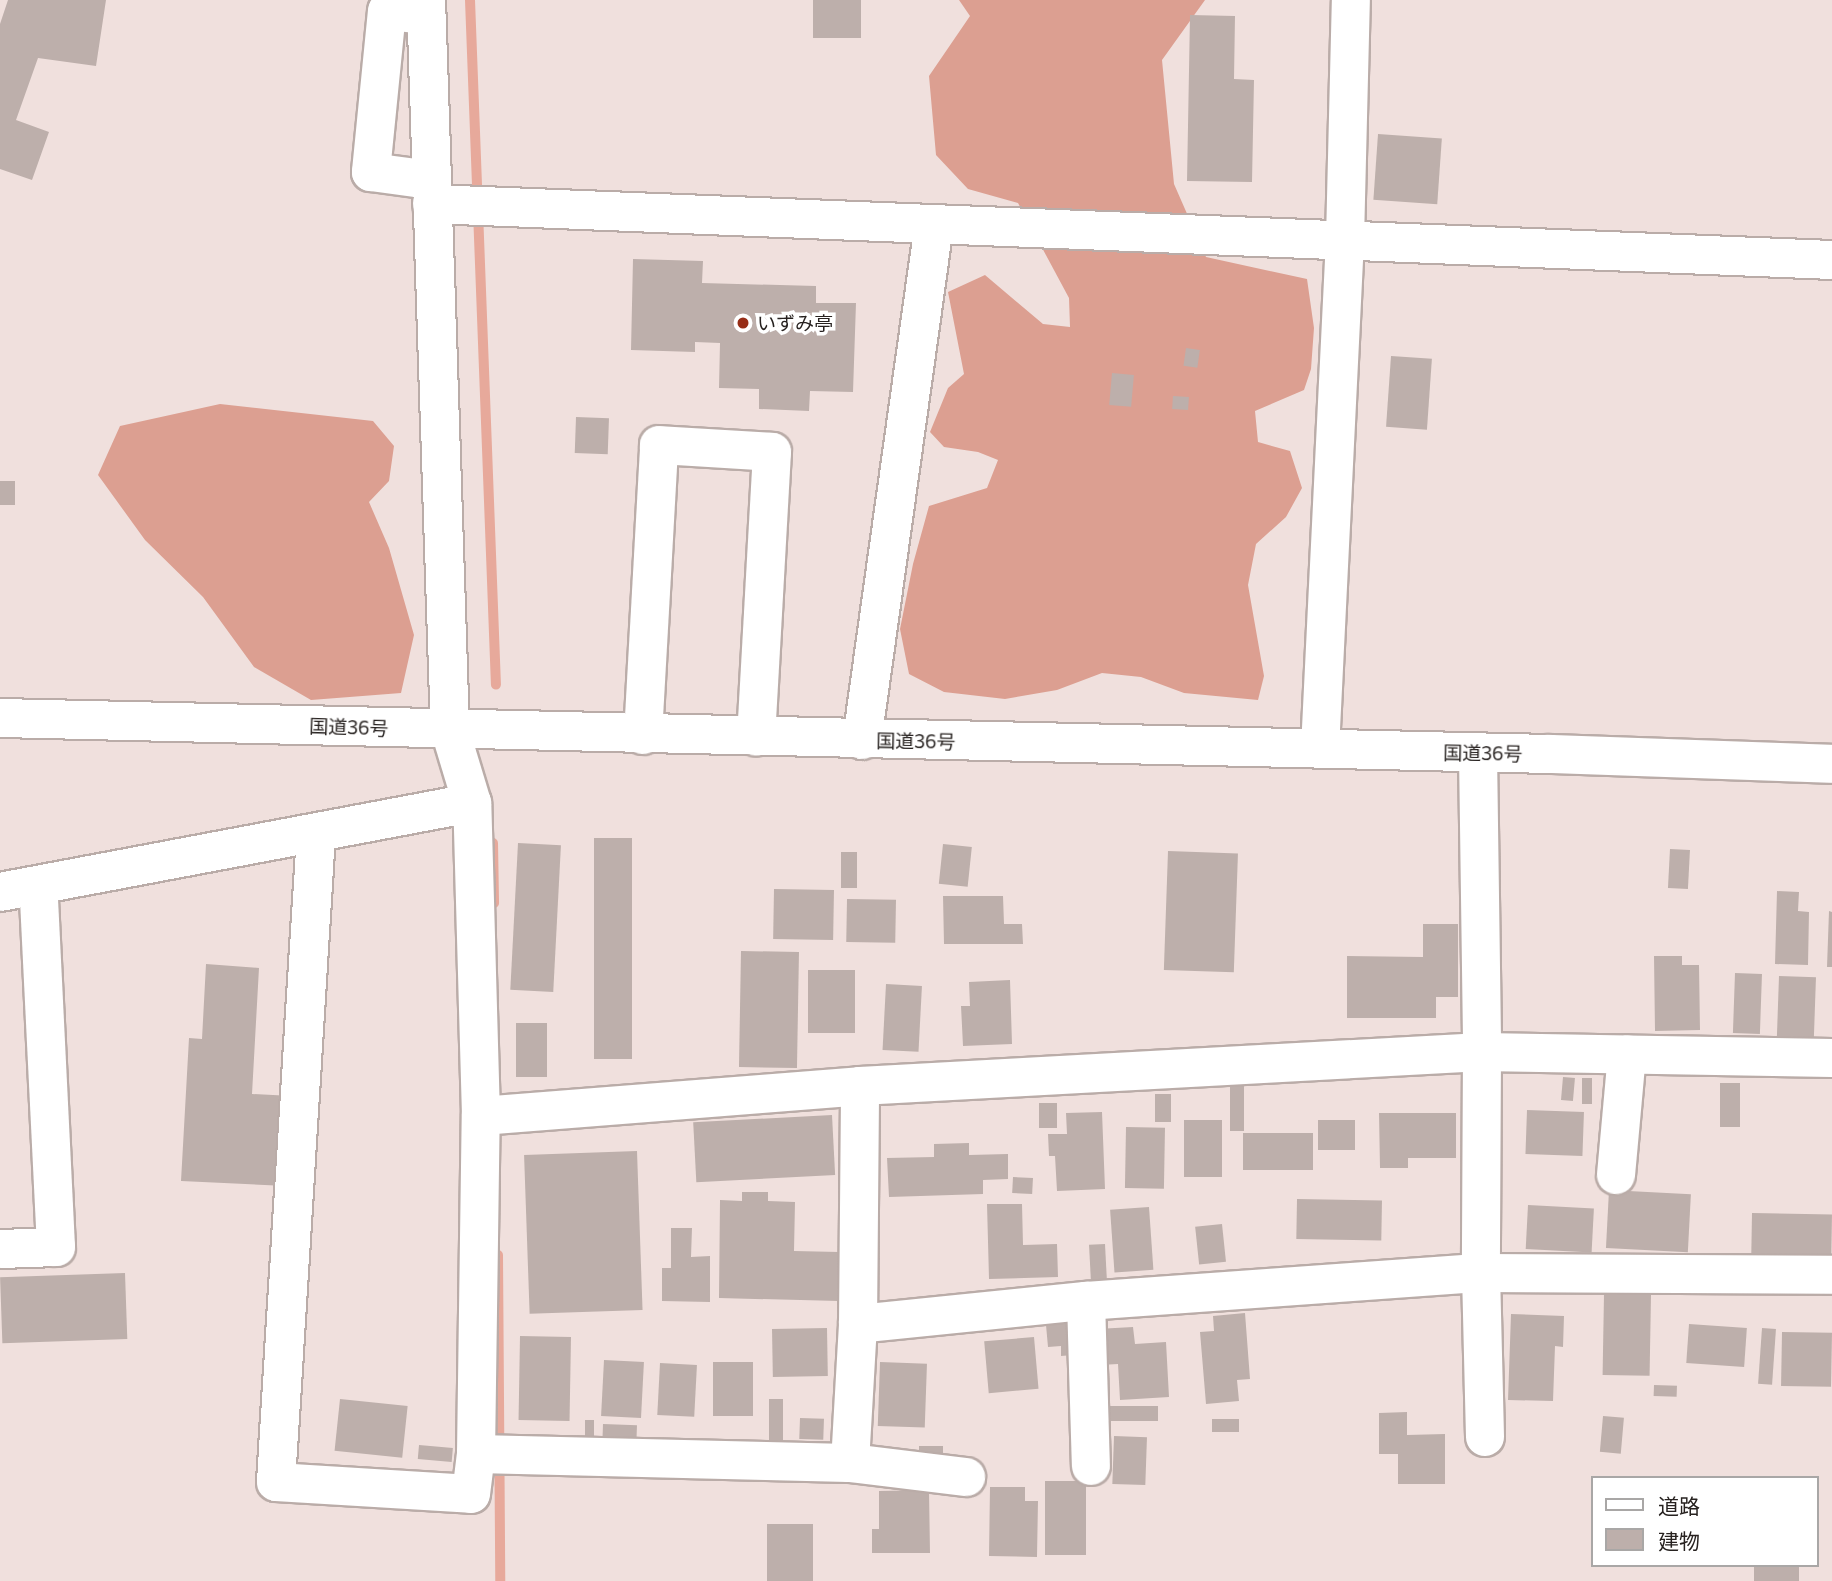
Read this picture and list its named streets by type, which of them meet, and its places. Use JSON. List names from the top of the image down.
{
  "streets": {
    "main road": ["国道36号"]
  },
  "places": ["いずみ亭"],
  "legend": ["道路", "建物"]
}
